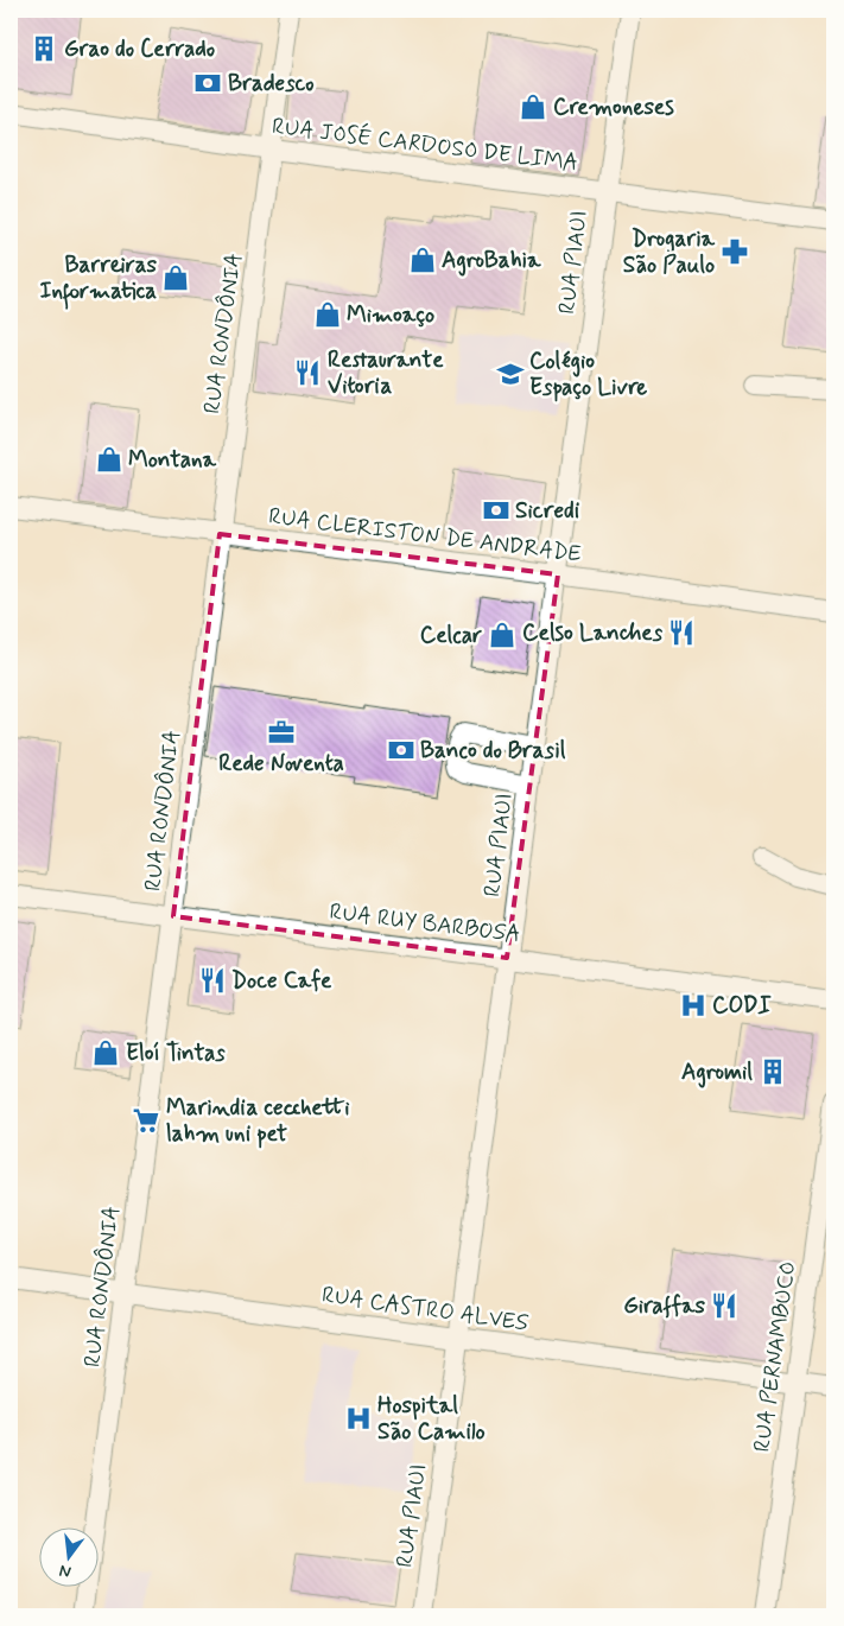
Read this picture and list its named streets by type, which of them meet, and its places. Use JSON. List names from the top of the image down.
{
  "streets": {
    "street": [
      "RUA JOSÉ CARDOSO DE LIMA",
      "RUA PIAUI",
      "RUA RONDÔNIA",
      "RUA CLERISTON DE ANDRADE",
      "RUA RUY BARBOSA",
      "RUA CASTRO ALVES",
      "RUA PERNAMBUCO"
    ]
  },
  "crossings": [
    ["RUA JOSÉ CARDOSO DE LIMA", "RUA PIAUI"],
    ["RUA JOSÉ CARDOSO DE LIMA", "RUA RONDÔNIA"],
    ["RUA PIAUI", "RUA CLERISTON DE ANDRADE"],
    ["RUA PIAUI", "RUA RUY BARBOSA"],
    ["RUA PIAUI", "RUA CASTRO ALVES"],
    ["RUA RONDÔNIA", "RUA CLERISTON DE ANDRADE"],
    ["RUA RONDÔNIA", "RUA RUY BARBOSA"],
    ["RUA RONDÔNIA", "RUA CASTRO ALVES"],
    ["RUA CASTRO ALVES", "RUA PERNAMBUCO"]
  ],
  "places": {
    "building": ["Grao do Cerrado", "Agromil"],
    "bank": ["Bradesco", "Sicredi", "Banco do Brasil"],
    "shop": [
      "Cremoneses",
      "AgroBahia",
      "Barreiras Informatica",
      "Mimoaço",
      "Montana",
      "Celcar",
      "Eloí Tintas"
    ],
    "pharmacy": ["Drogaria São Paulo"],
    "restaurant": [
      "Restaurante Vitoria",
      "Celso Lanches",
      "Doce Cafe",
      "Giraffas"
    ],
    "school or university": ["Colégio Espaço Livre"],
    "office": ["Rede Noventa"],
    "hospital": ["CODI", "Hospital São Camilo"],
    "supermarket": ["Marindia cecchetti lahm uni pet"]
  },
  "north": "bottom"
}
